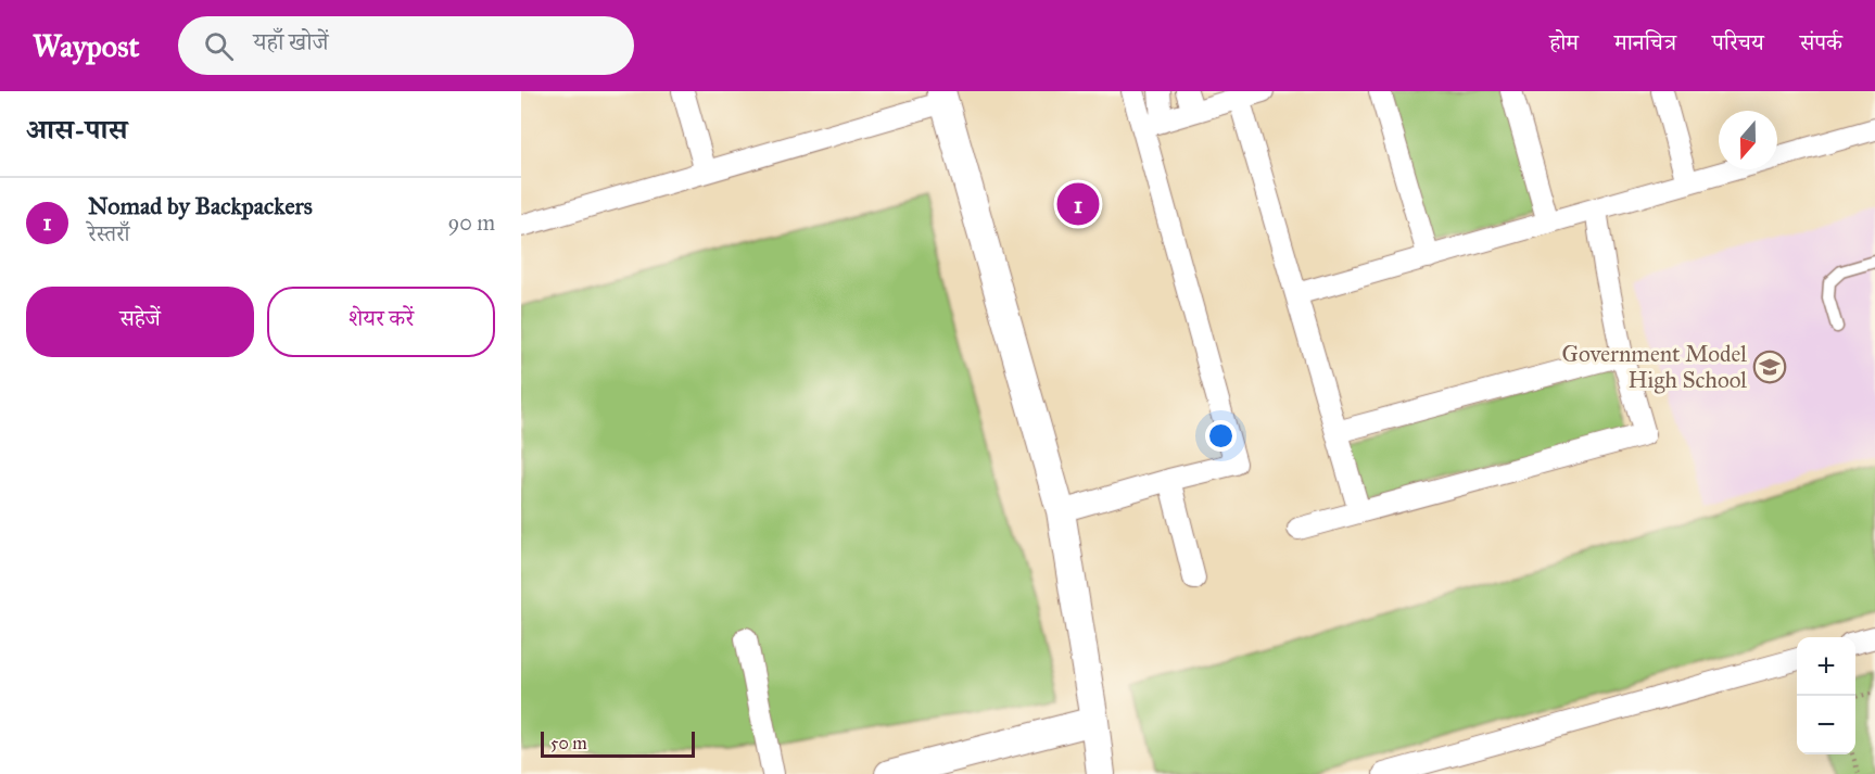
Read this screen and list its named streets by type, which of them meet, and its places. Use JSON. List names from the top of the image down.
{
  "places": {
    "school or university": ["Government Model High School"]
  },
  "scale_bar": "50 m",
  "north": "bottom",
  "page": {
    "header": "Waypost",
    "search": "यहाँ खोजें",
    "nav": [
      "होम",
      "मानचित्र",
      "परिचय",
      "संपर्क"
    ],
    "heading": "आस-पास",
    "list": [
      {
        "mark": "1",
        "name": "Nomad by Backpackers",
        "note": "रेस्तराँ",
        "value": "90 m"
      }
    ],
    "pins": "1",
    "buttons": ["सहेजें", "शेयर करें"],
    "map_buttons": ["+", "−"],
    "scale": "50 m"
  }
}
